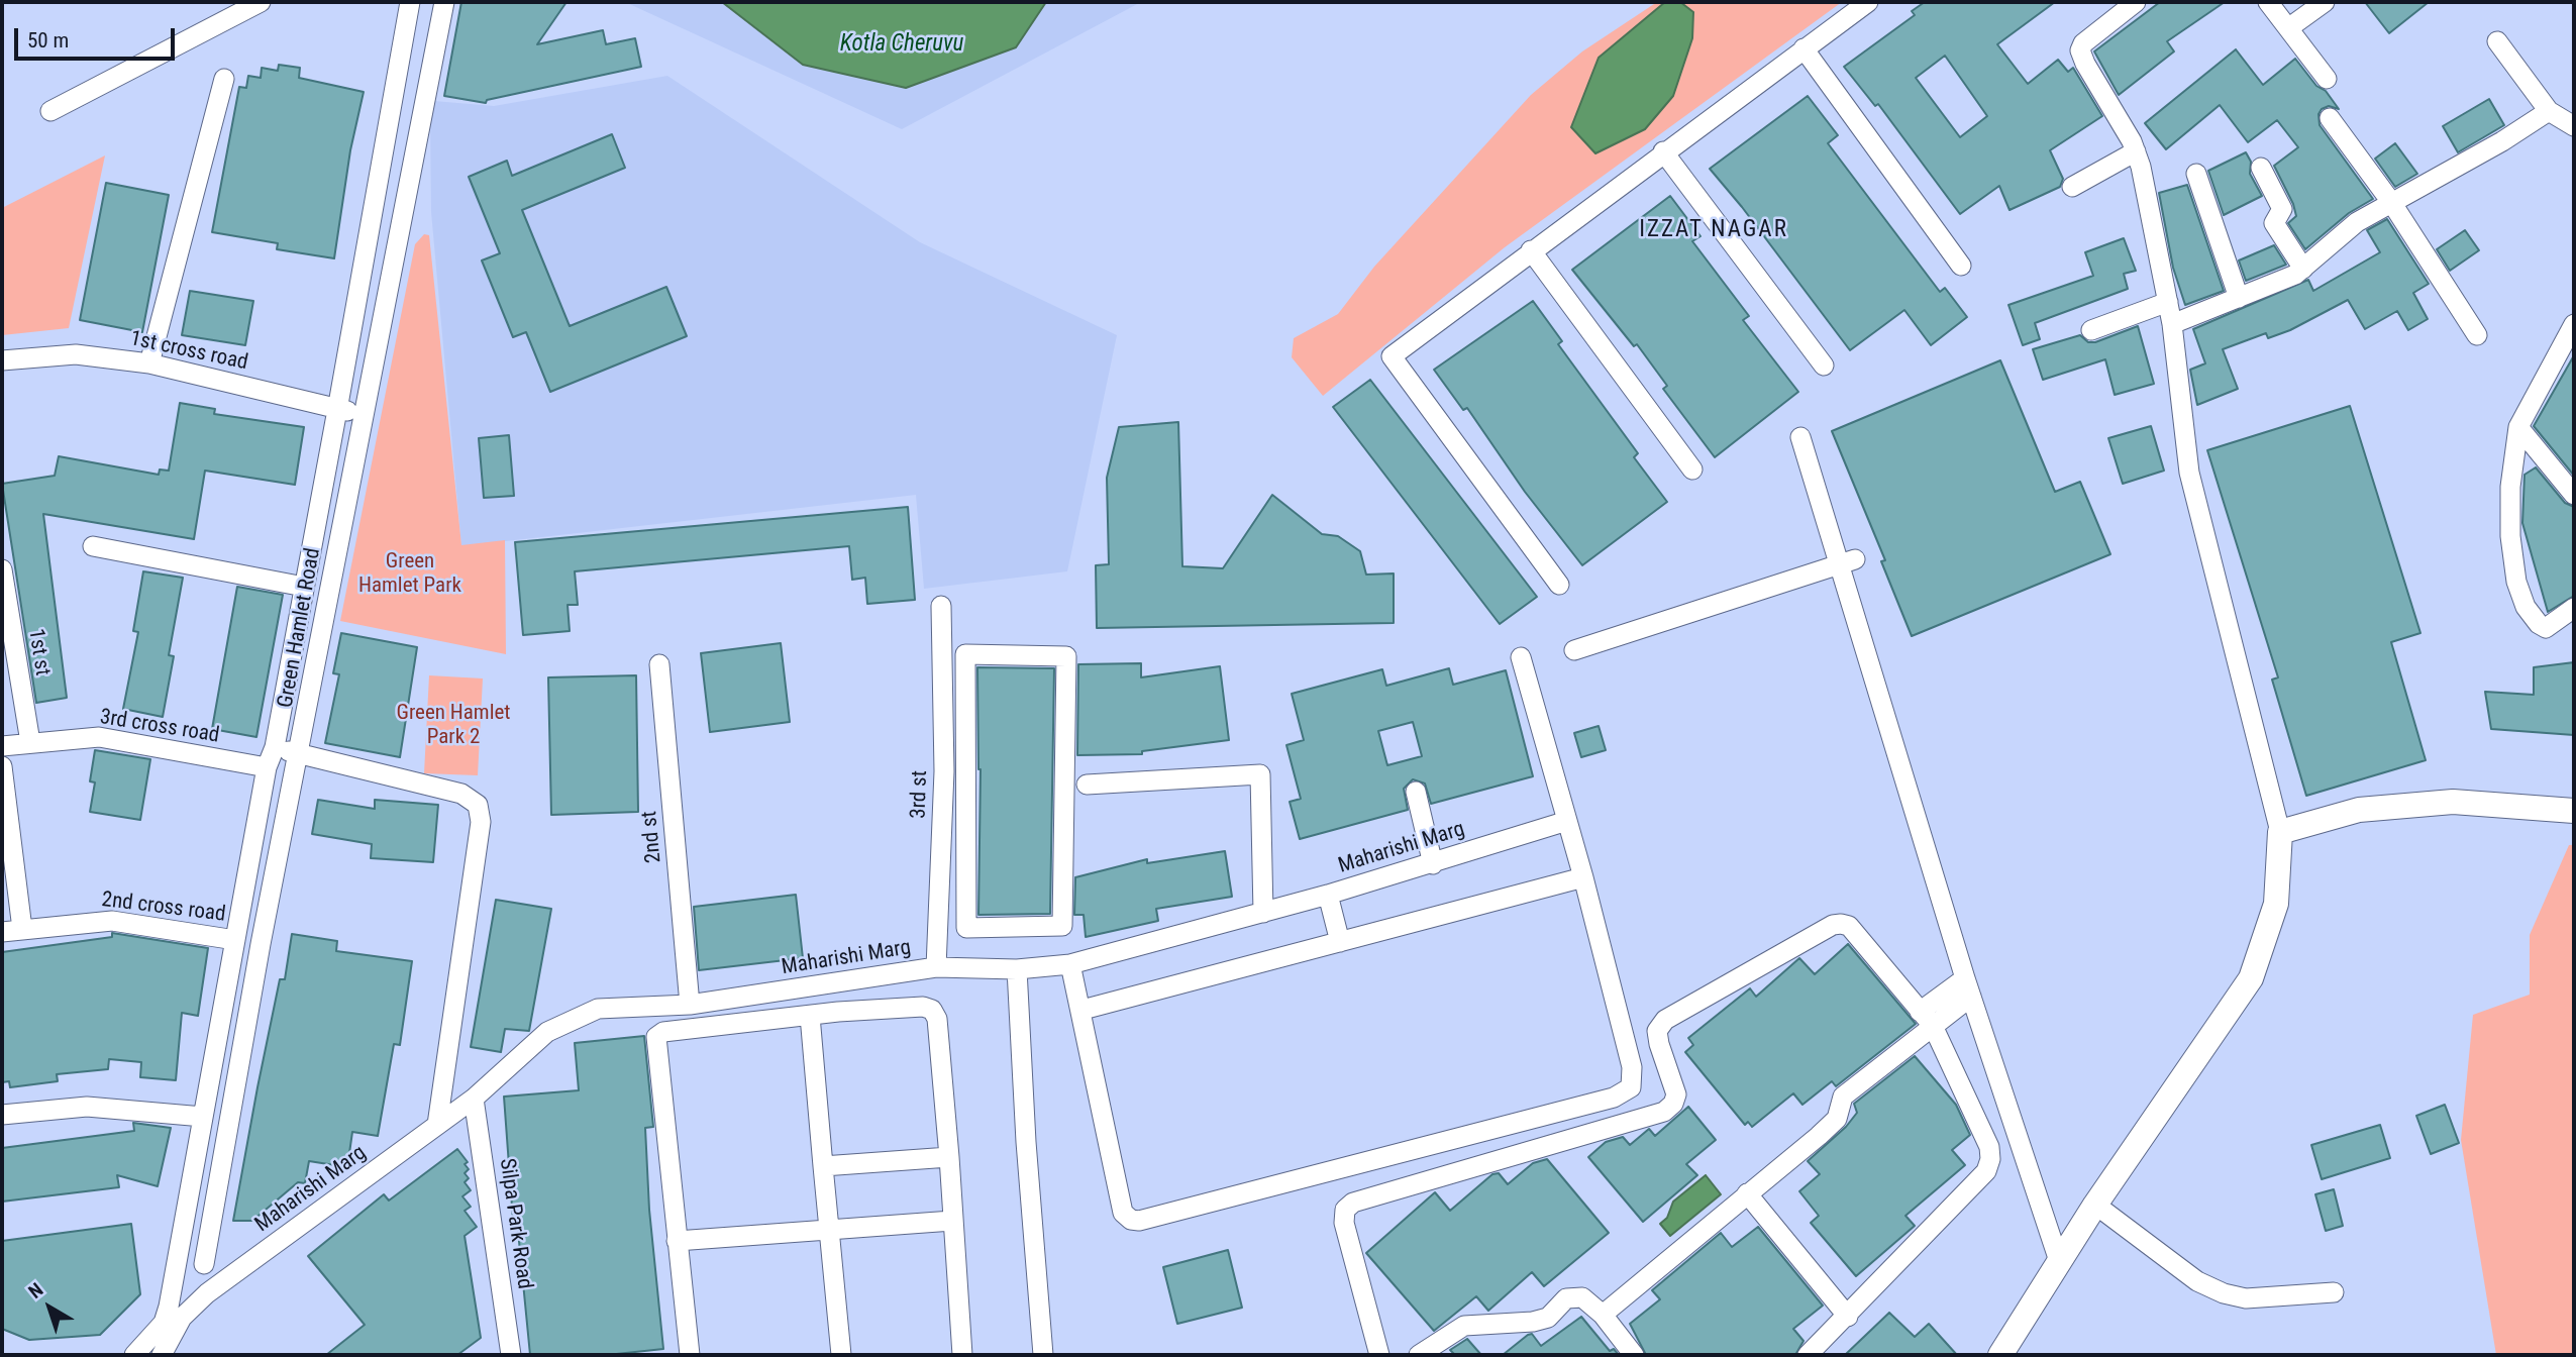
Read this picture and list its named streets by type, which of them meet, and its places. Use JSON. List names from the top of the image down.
{
  "streets": {
    "street": [
      "1st cross road",
      "Green Hamlet Road",
      "1st st",
      "3rd cross road",
      "3rd st",
      "2nd st",
      "Maharishi Marg",
      "2nd cross road",
      "Silpa Park Road"
    ]
  },
  "crossings": [
    ["1st cross road", "Green Hamlet Road"],
    ["Green Hamlet Road", "3rd cross road"],
    ["Green Hamlet Road", "Maharishi Marg"],
    ["Green Hamlet Road", "2nd cross road"],
    ["1st st", "3rd cross road"],
    ["3rd st", "Maharishi Marg"],
    ["2nd st", "Maharishi Marg"],
    ["Maharishi Marg", "Silpa Park Road"]
  ],
  "districts": ["IZZAT NAGAR"],
  "water": ["Kotla Cheruvu"],
  "parks": ["Green Hamlet Park", "Green Hamlet Park 2"],
  "scale_bar": "50 m",
  "north": "top left"
}
